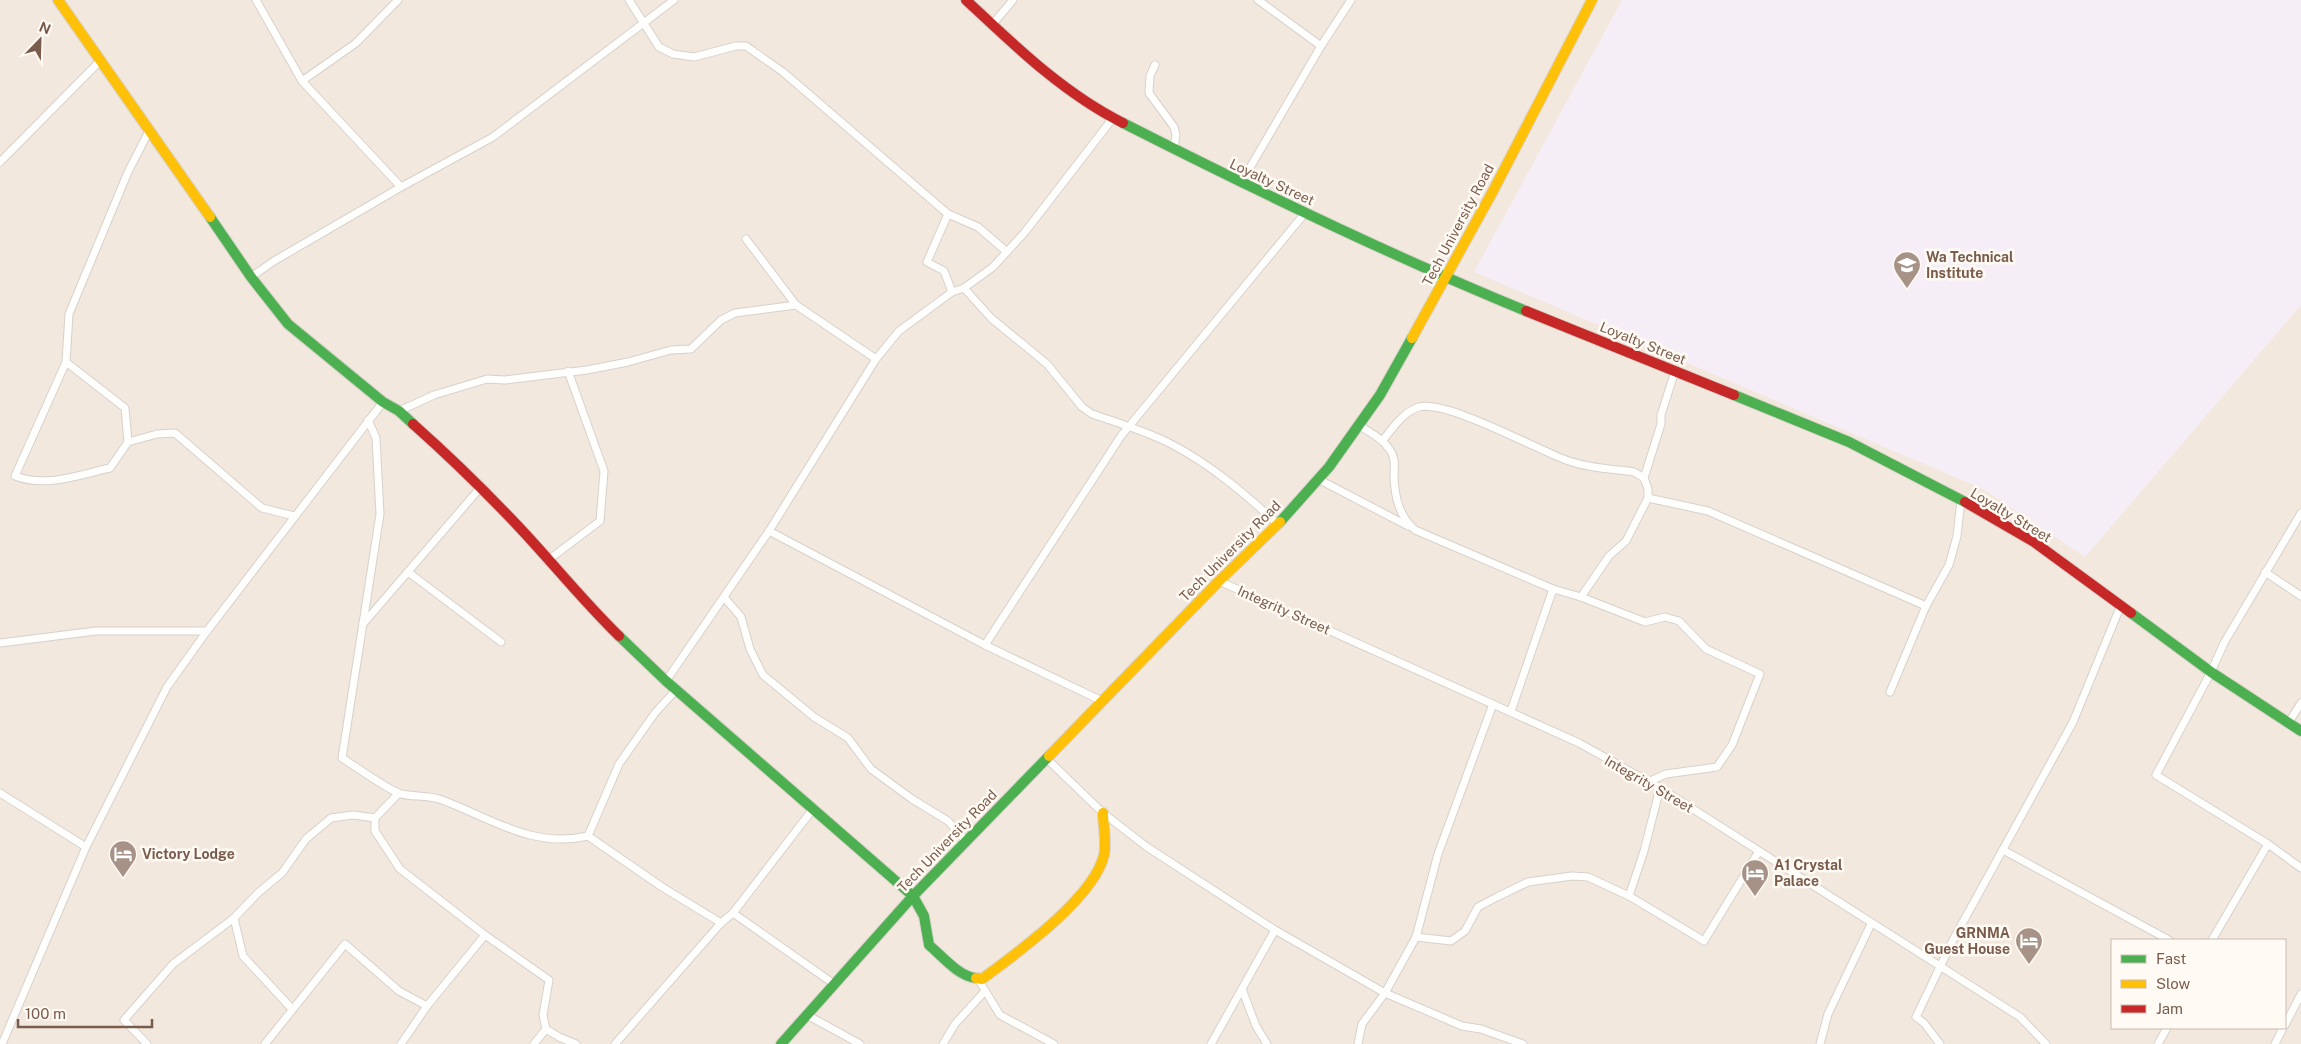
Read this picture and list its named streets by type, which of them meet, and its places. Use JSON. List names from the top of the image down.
{
  "streets": {
    "street": ["Loyalty Street", "Tech University Road", "Integrity Street"]
  },
  "crossings": [
    ["Loyalty Street", "Tech University Road"],
    ["Tech University Road", "Integrity Street"]
  ],
  "places": {
    "school or university": ["Wa Technical Institute"],
    "hotel": ["Victory Lodge", "A1 Crystal Palace", "GRNMA Guest House"]
  },
  "legend": ["Fast", "Slow", "Jam"],
  "scale_bar": "100 m",
  "north": "top right"
}
